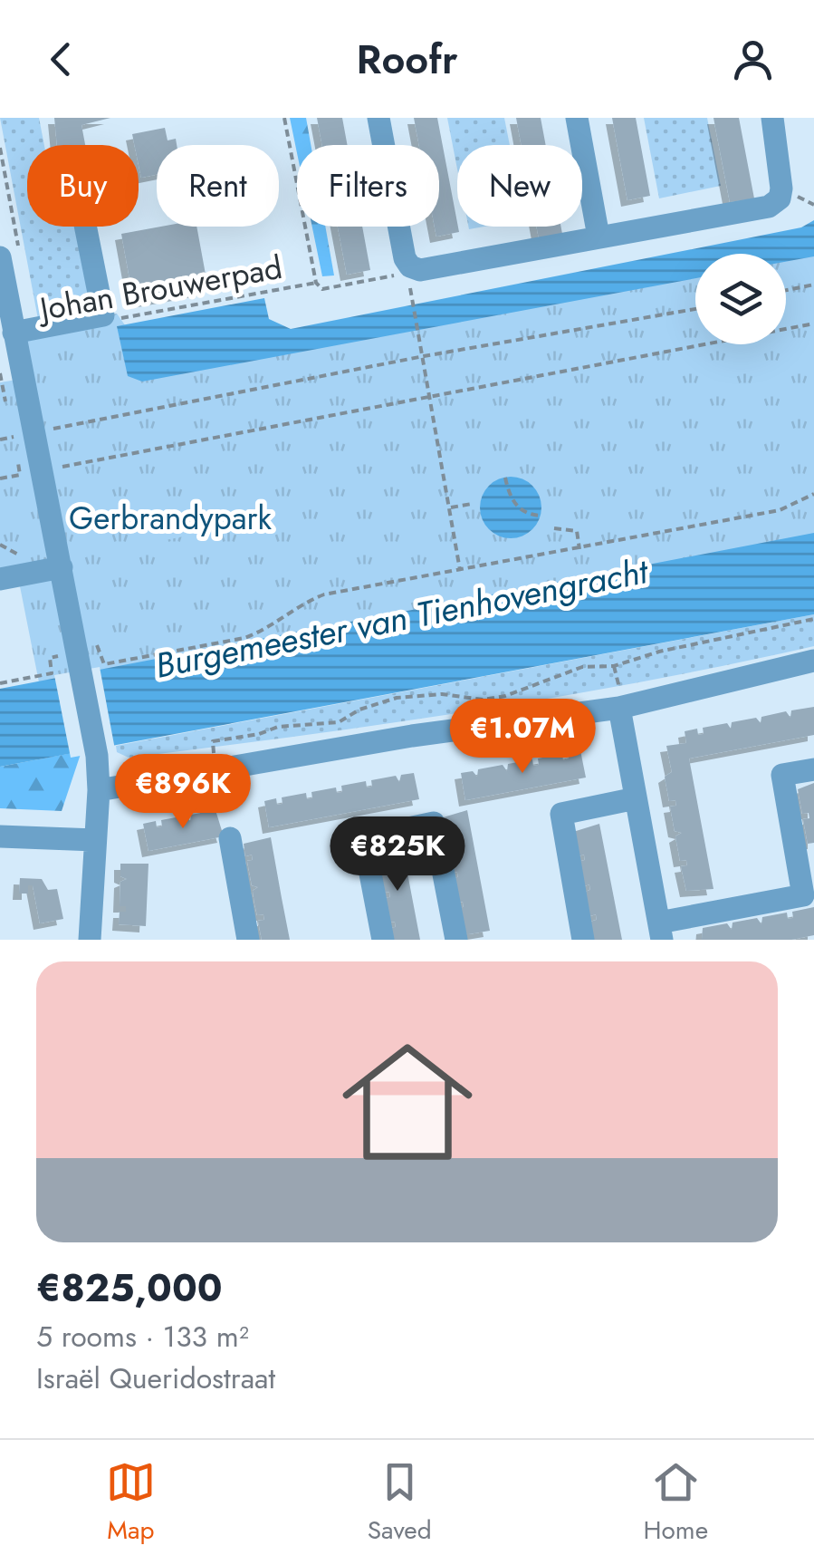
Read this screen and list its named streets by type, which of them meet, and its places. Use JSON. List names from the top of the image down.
{
  "streets": {
    "path": ["Johan Brouwerpad"]
  },
  "water": ["Burgemeester van Tienhovengracht"],
  "parks": ["Gerbrandypark"],
  "page": {
    "header": "Roofr",
    "chip": [
      "Buy",
      "Rent",
      "Filters",
      "New"
    ],
    "price": ["€1.07M", "€896K", "€825K"],
    "list": [
      {
        "name": "€825,000",
        "note": "5 rooms · 133 m² · Israël Queridostraat"
      }
    ],
    "tabs": ["Map", "Saved", "Home"]
  }
}
